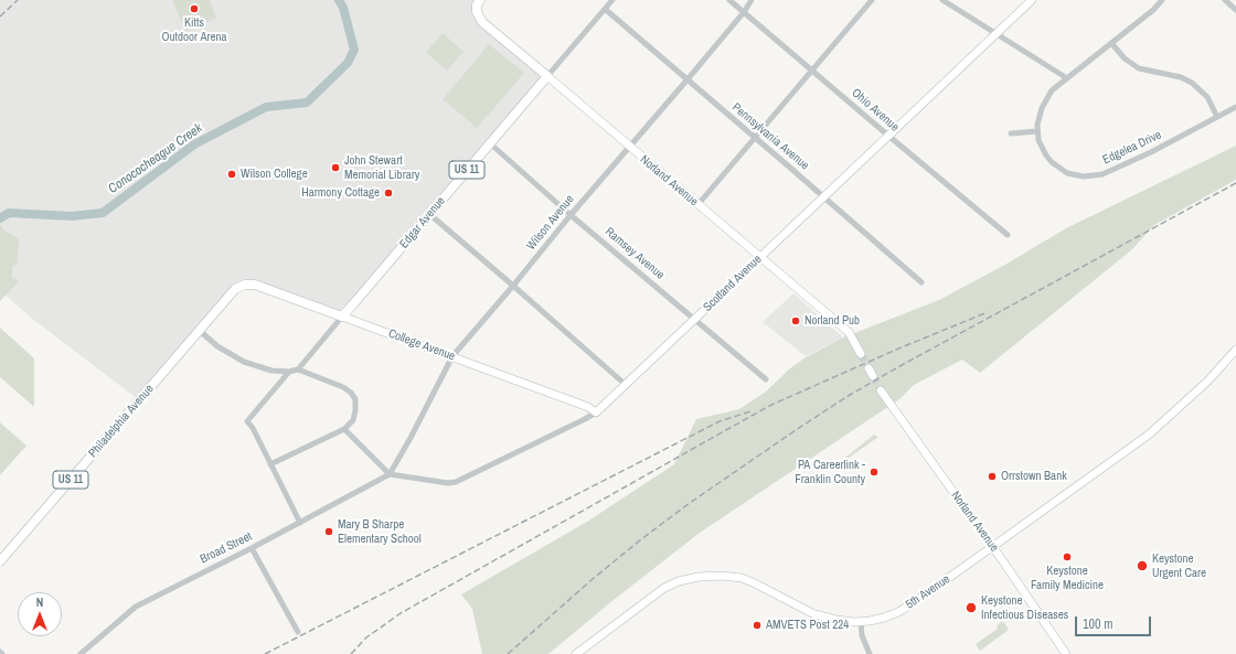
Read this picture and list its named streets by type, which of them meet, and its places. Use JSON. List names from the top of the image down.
{
  "streets": {
    "main road": [
      "US 11",
      "Norland Avenue",
      "Edgar Avenue",
      "College Avenue",
      "Philadelphia Avenue"
    ],
    "street": [
      "Ohio Avenue",
      "Pennsylvania Avenue",
      "Edgelea Drive",
      "Wilson Avenue",
      "Ramsey Avenue",
      "Scotland Avenue",
      "Broad Street",
      "5th Avenue"
    ]
  },
  "crossings": [
    ["Ohio Avenue", "Wilson Avenue"],
    ["Ohio Avenue", "Scotland Avenue"],
    ["Pennsylvania Avenue", "Edgar Avenue"],
    ["Pennsylvania Avenue", "Wilson Avenue"],
    ["Pennsylvania Avenue", "Scotland Avenue"],
    ["Norland Avenue", "Edgar Avenue"],
    ["Norland Avenue", "Wilson Avenue"],
    ["Norland Avenue", "Scotland Avenue"],
    ["Norland Avenue", "5th Avenue"],
    ["Edgar Avenue", "Ramsey Avenue"],
    ["Edgar Avenue", "College Avenue"],
    ["Wilson Avenue", "Ramsey Avenue"],
    ["Wilson Avenue", "Scotland Avenue"],
    ["Wilson Avenue", "College Avenue"],
    ["Wilson Avenue", "Broad Street"],
    ["Ramsey Avenue", "Scotland Avenue"],
    ["Scotland Avenue", "College Avenue"],
    ["Scotland Avenue", "Broad Street"],
    ["College Avenue", "Philadelphia Avenue"]
  ],
  "water": ["Conococheague Creek"],
  "places": [
    "Kitts Outdoor Arena",
    "John Stewart Memorial Library",
    "Wilson College",
    "Harmony Cottage",
    "Norland Pub",
    "PA Careerlink - Franklin County",
    "Orrstown Bank",
    "Mary B Sharpe Elementary School",
    "Keystone Family Medicine",
    "Keystone Urgent Care",
    "Keystone Infectious Diseases",
    "AMVETS Post 224"
  ],
  "scale_bar": "100 m",
  "north": "top"
}
